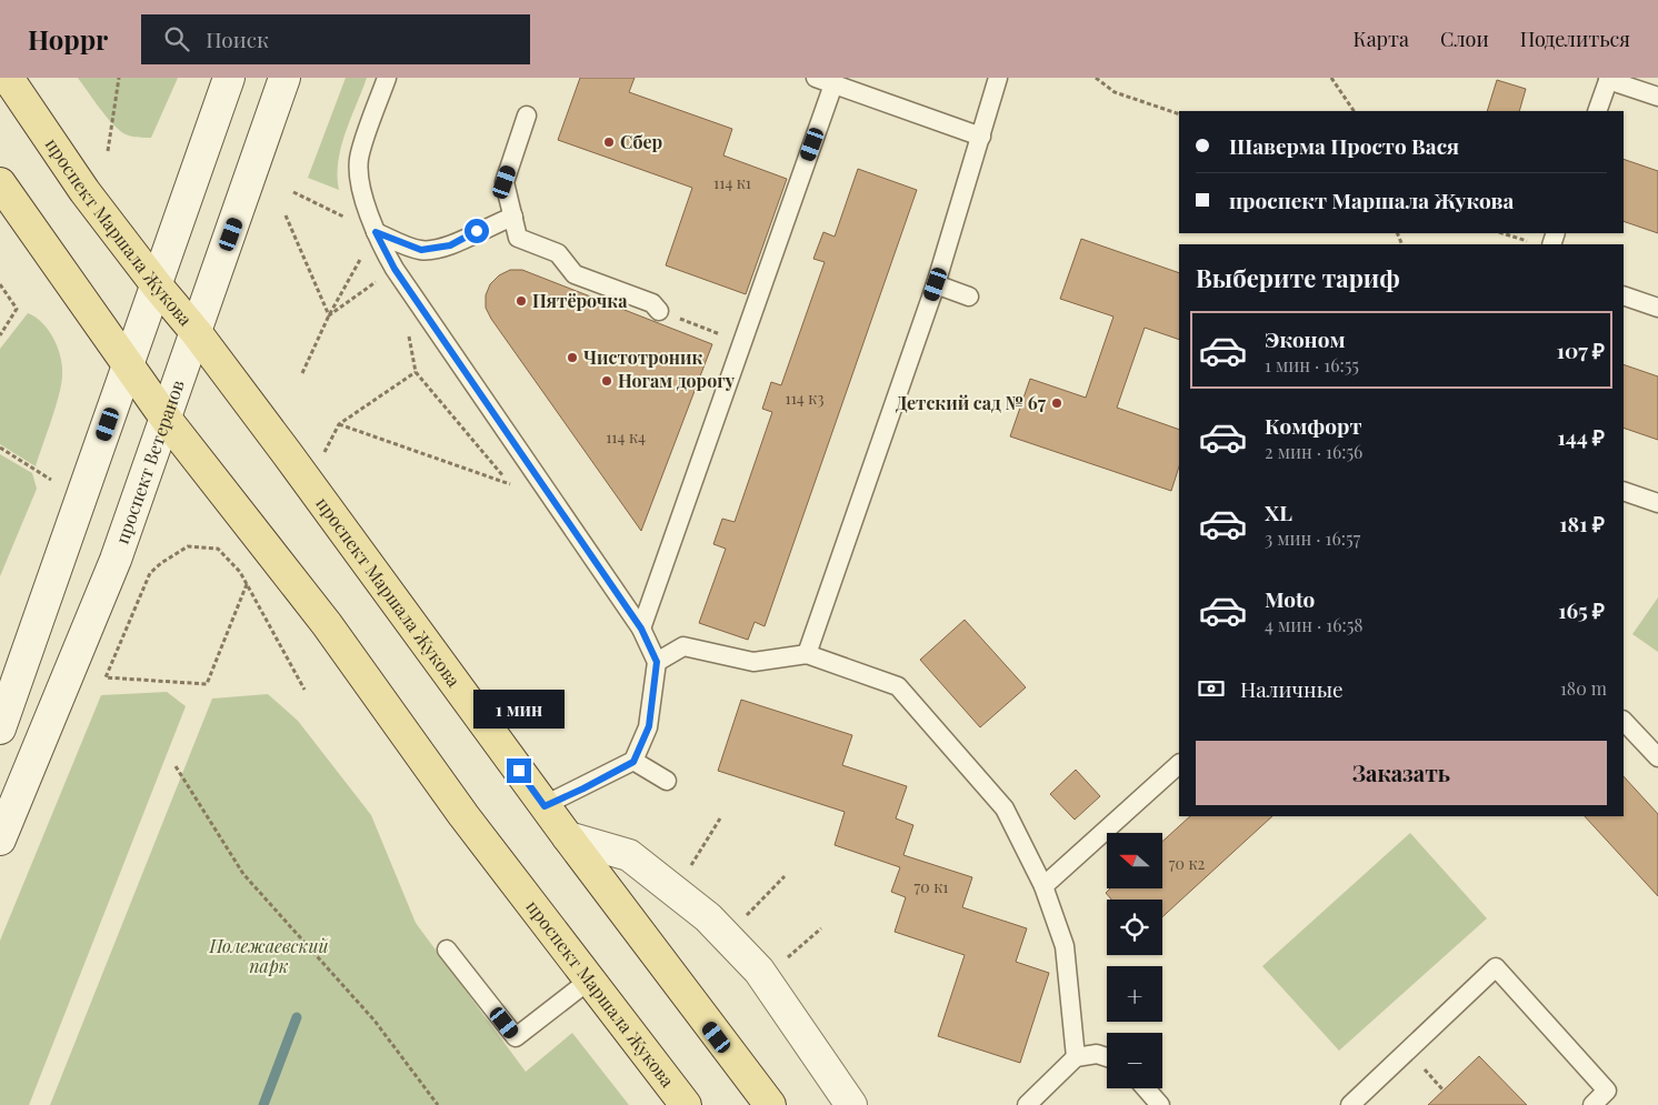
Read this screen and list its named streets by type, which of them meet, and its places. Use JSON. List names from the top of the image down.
{
  "streets": {
    "main road": ["проспект Маршала Жукова", "проспект Ветеранов"]
  },
  "crossings": [
    ["проспект Маршала Жукова", "проспект Ветеранов"]
  ],
  "parks": ["Полежаевский парк"],
  "places": [
    "Сбер",
    "Пятёрочка",
    "Чистотроник",
    "Ногам дорогу",
    "Детский сад № 67"
  ],
  "house_numbers": [
    "114 к1",
    "114 к3",
    "114 к4",
    "70 к2",
    "70 к1"
  ],
  "north": "left",
  "page": {
    "header": "Hoppr",
    "search": "Поиск",
    "nav": ["Карта", "Слои", "Поделиться"],
    "banner": ["Шаверма Просто Вася", "проспект Маршала Жукова"],
    "heading": "Выберите тариф",
    "list": [
      {
        "name": "Эконом",
        "note": "1 мин · 16:55",
        "value": "107 ₽"
      },
      {
        "name": "Комфорт",
        "note": "2 мин · 16:56",
        "value": "144 ₽"
      },
      {
        "name": "XL",
        "note": "3 мин · 16:57",
        "value": "181 ₽"
      },
      {
        "name": "Moto",
        "note": "4 мин · 16:58",
        "value": "165 ₽"
      }
    ],
    "pay": ["Наличные", "180 m"],
    "bubble": "1 мин",
    "buttons": "Заказать",
    "map_buttons": ["+", "−"]
  }
}
